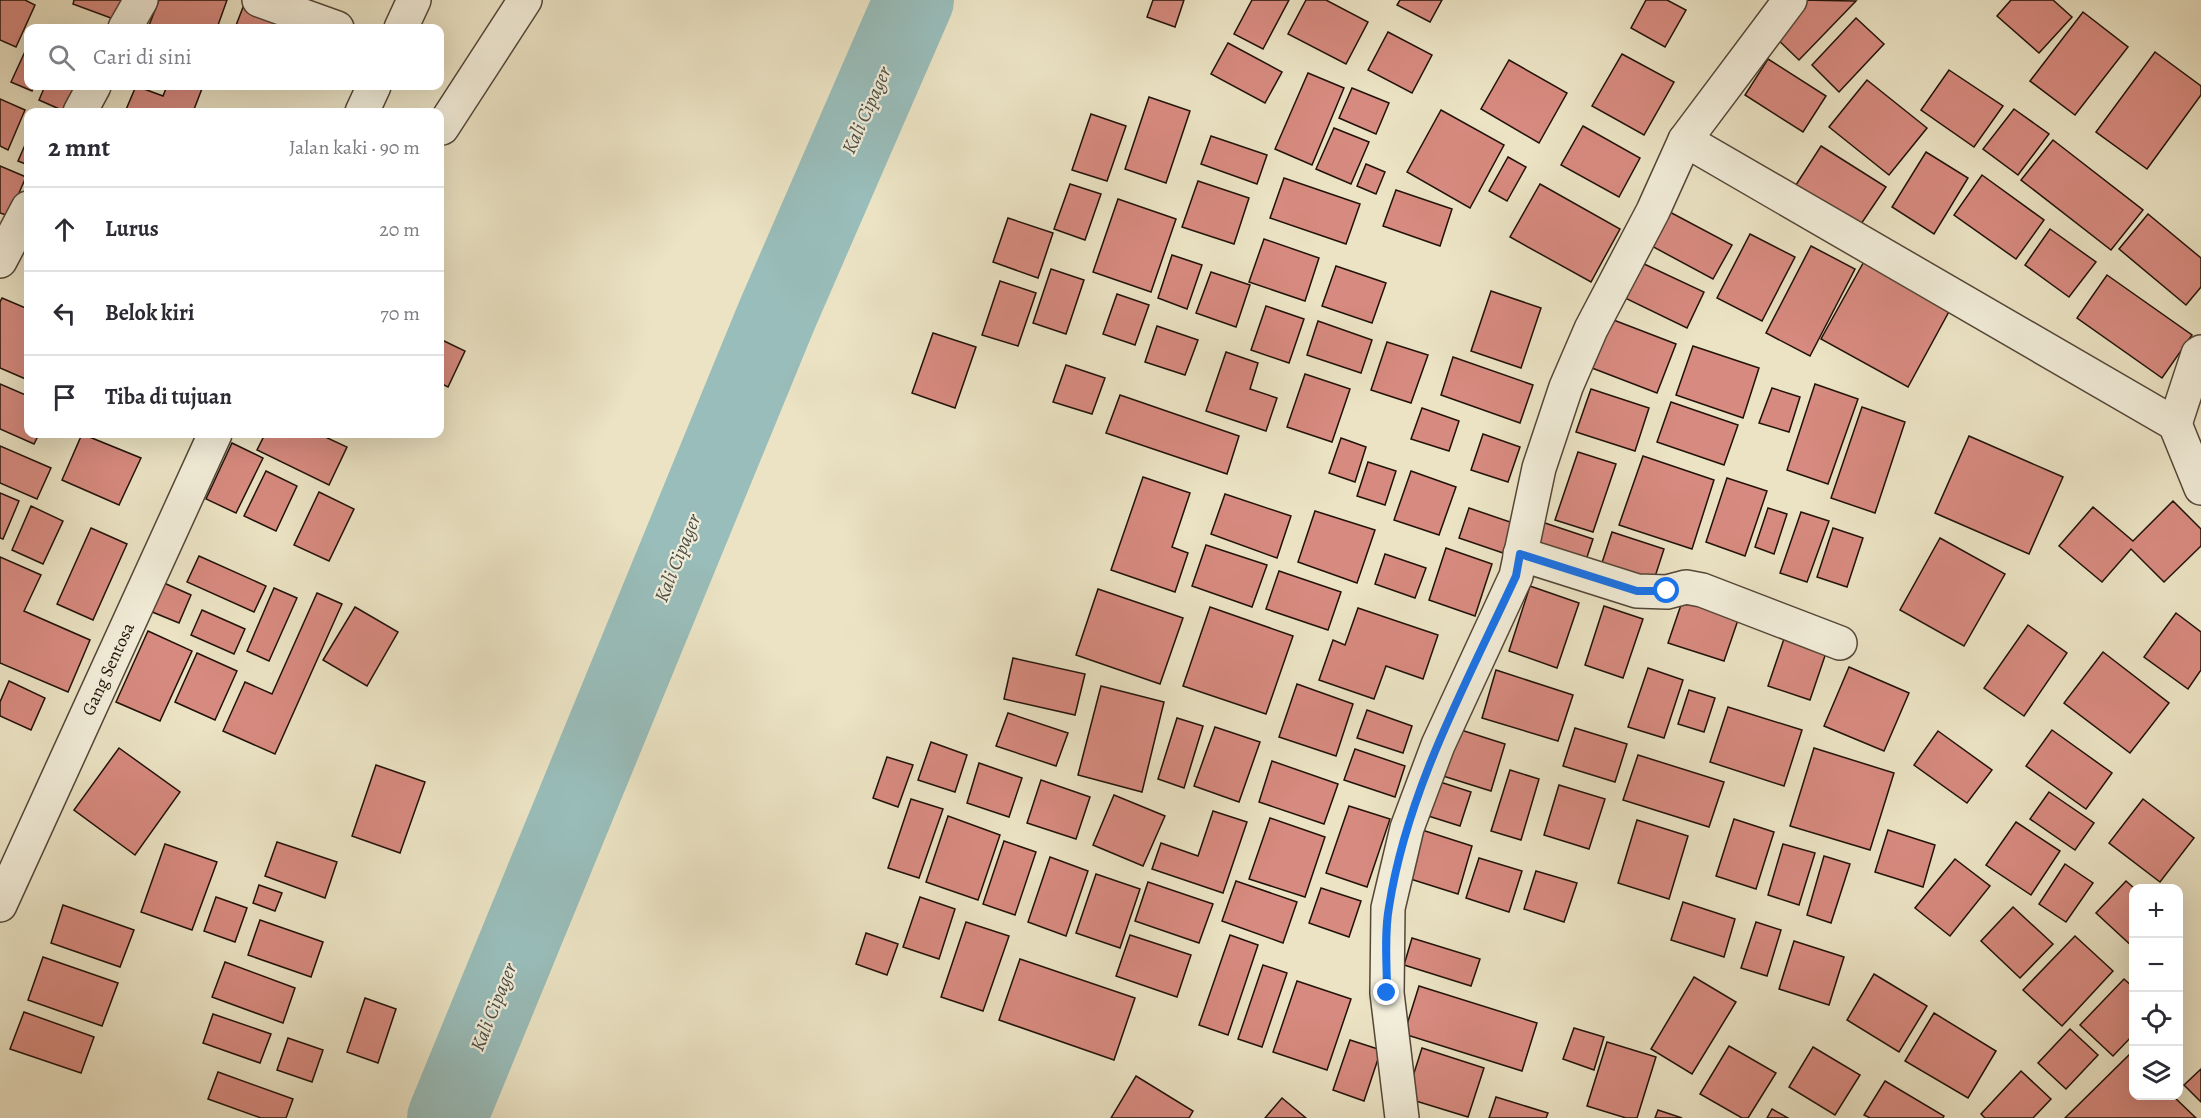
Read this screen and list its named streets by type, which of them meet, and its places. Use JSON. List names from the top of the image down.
{
  "streets": {
    "street": ["Gang Sentosa"]
  },
  "water": ["Kali Cipager"],
  "page": {
    "search": "Cari di sini",
    "heading": ["2 mnt", "Jalan kaki · 90 m"],
    "list": [
      ["Lurus", "20 m"],
      ["Belok kiri", "70 m"],
      "Tiba di tujuan"
    ],
    "map_buttons": ["+", "−"]
  }
}
